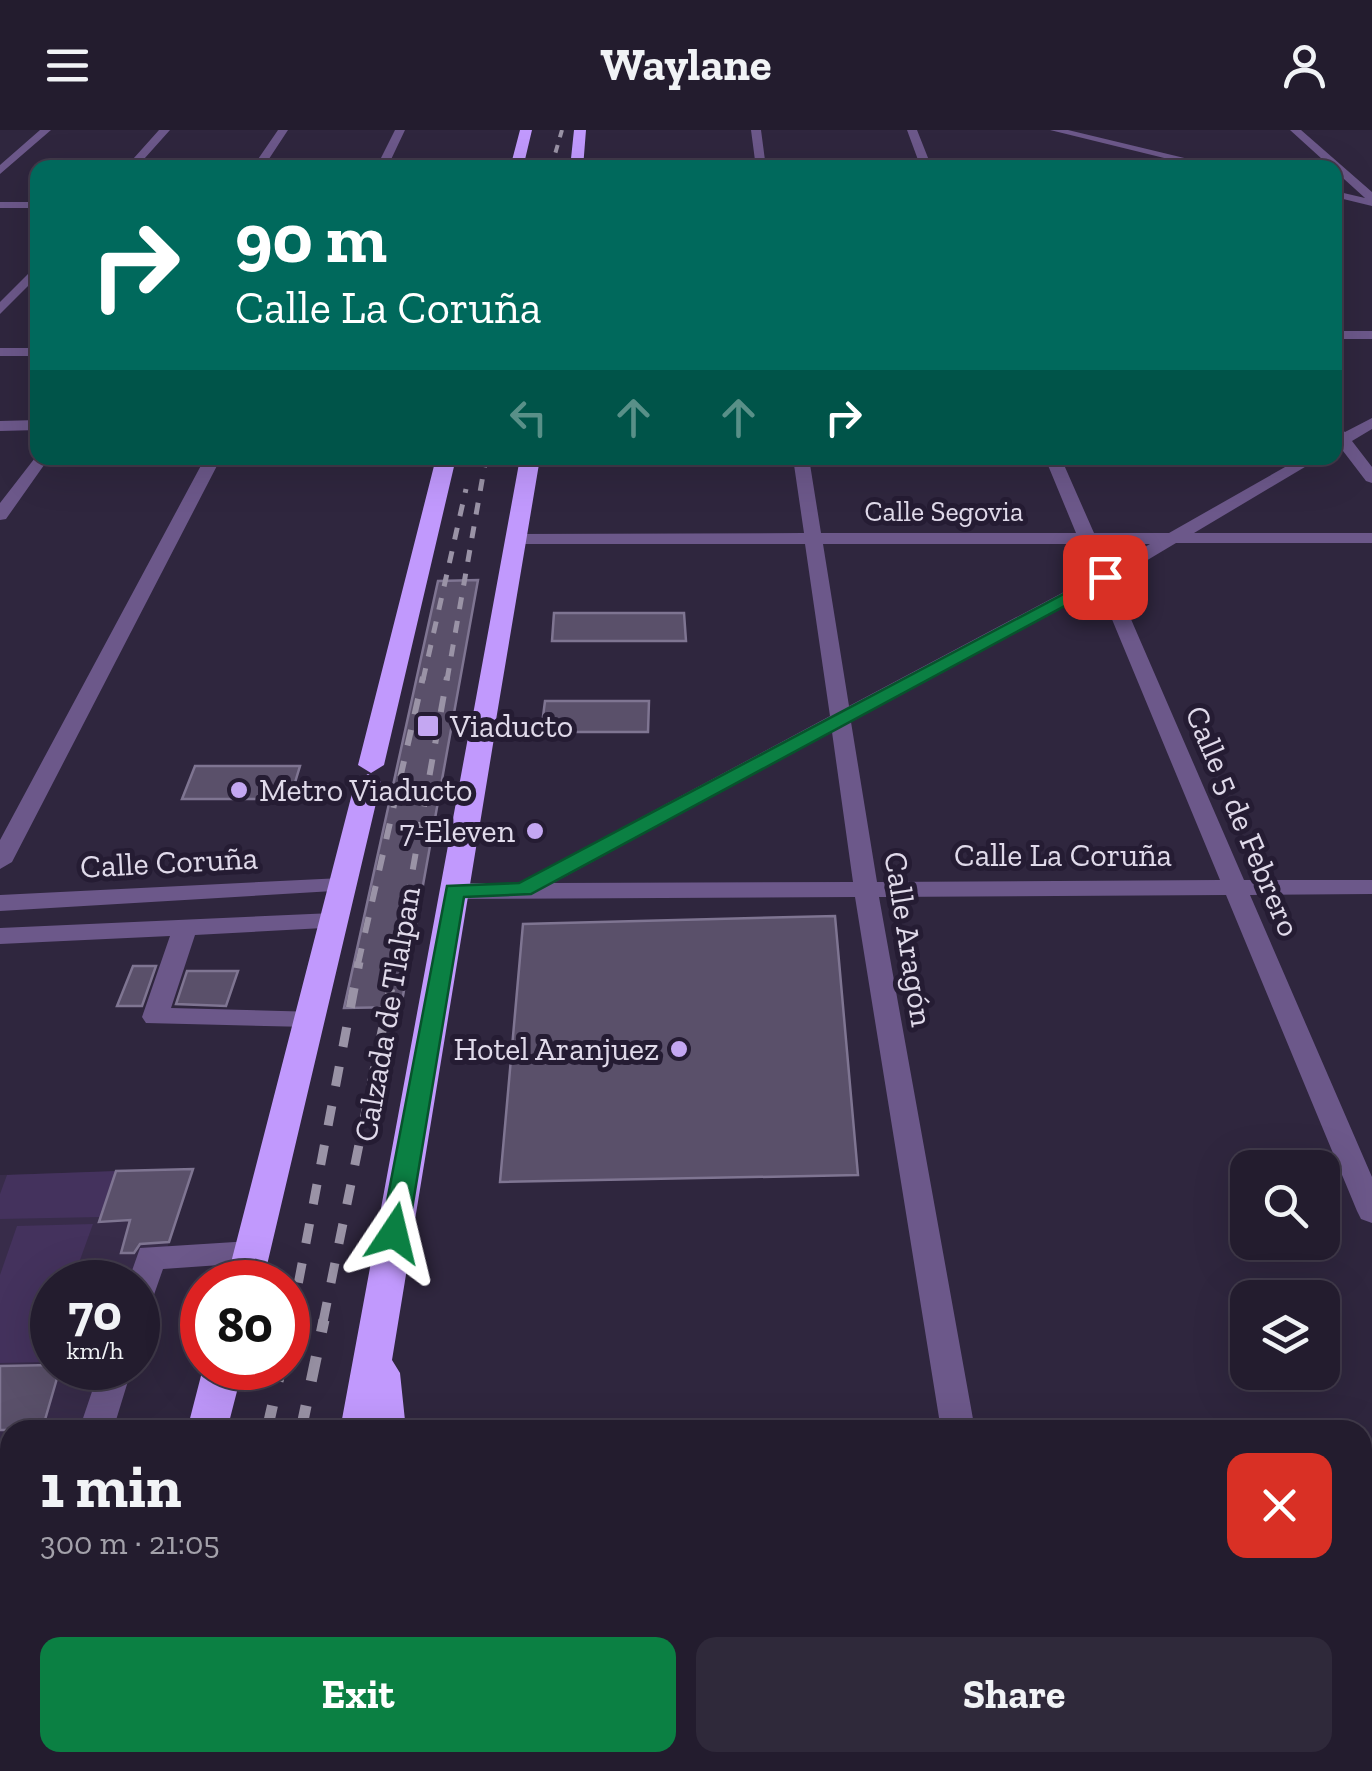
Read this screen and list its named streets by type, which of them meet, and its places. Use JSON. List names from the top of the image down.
{
  "streets": {
    "highway": ["Calzada de Tlalpan"],
    "street": [
      "Calle Segovia",
      "Calle 5 de Febrero",
      "Calle La Coruña",
      "Calle Coruña",
      "Calle Aragón"
    ]
  },
  "crossings": [
    ["Calle Segovia", "Calle 5 de Febrero"],
    ["Calle Segovia", "Calle Aragón"],
    ["Calle Segovia", "Calzada de Tlalpan"],
    ["Calle 5 de Febrero", "Calle La Coruña"],
    ["Calle La Coruña", "Calle Aragón"],
    ["Calle La Coruña", "Calzada de Tlalpan"],
    ["Calle Coruña", "Calzada de Tlalpan"]
  ],
  "places": {
    "transit": ["Viaducto"],
    "other": ["Metro Viaducto", "7-Eleven", "Hotel Aranjuez"]
  },
  "page": {
    "header": "Waylane",
    "turn": ["90 m", "Calle La Coruña"],
    "speed": "70 km/h",
    "limit": "80",
    "heading": ["1 min", "300 m · 21:05"],
    "buttons": ["Exit", "Share"]
  }
}
